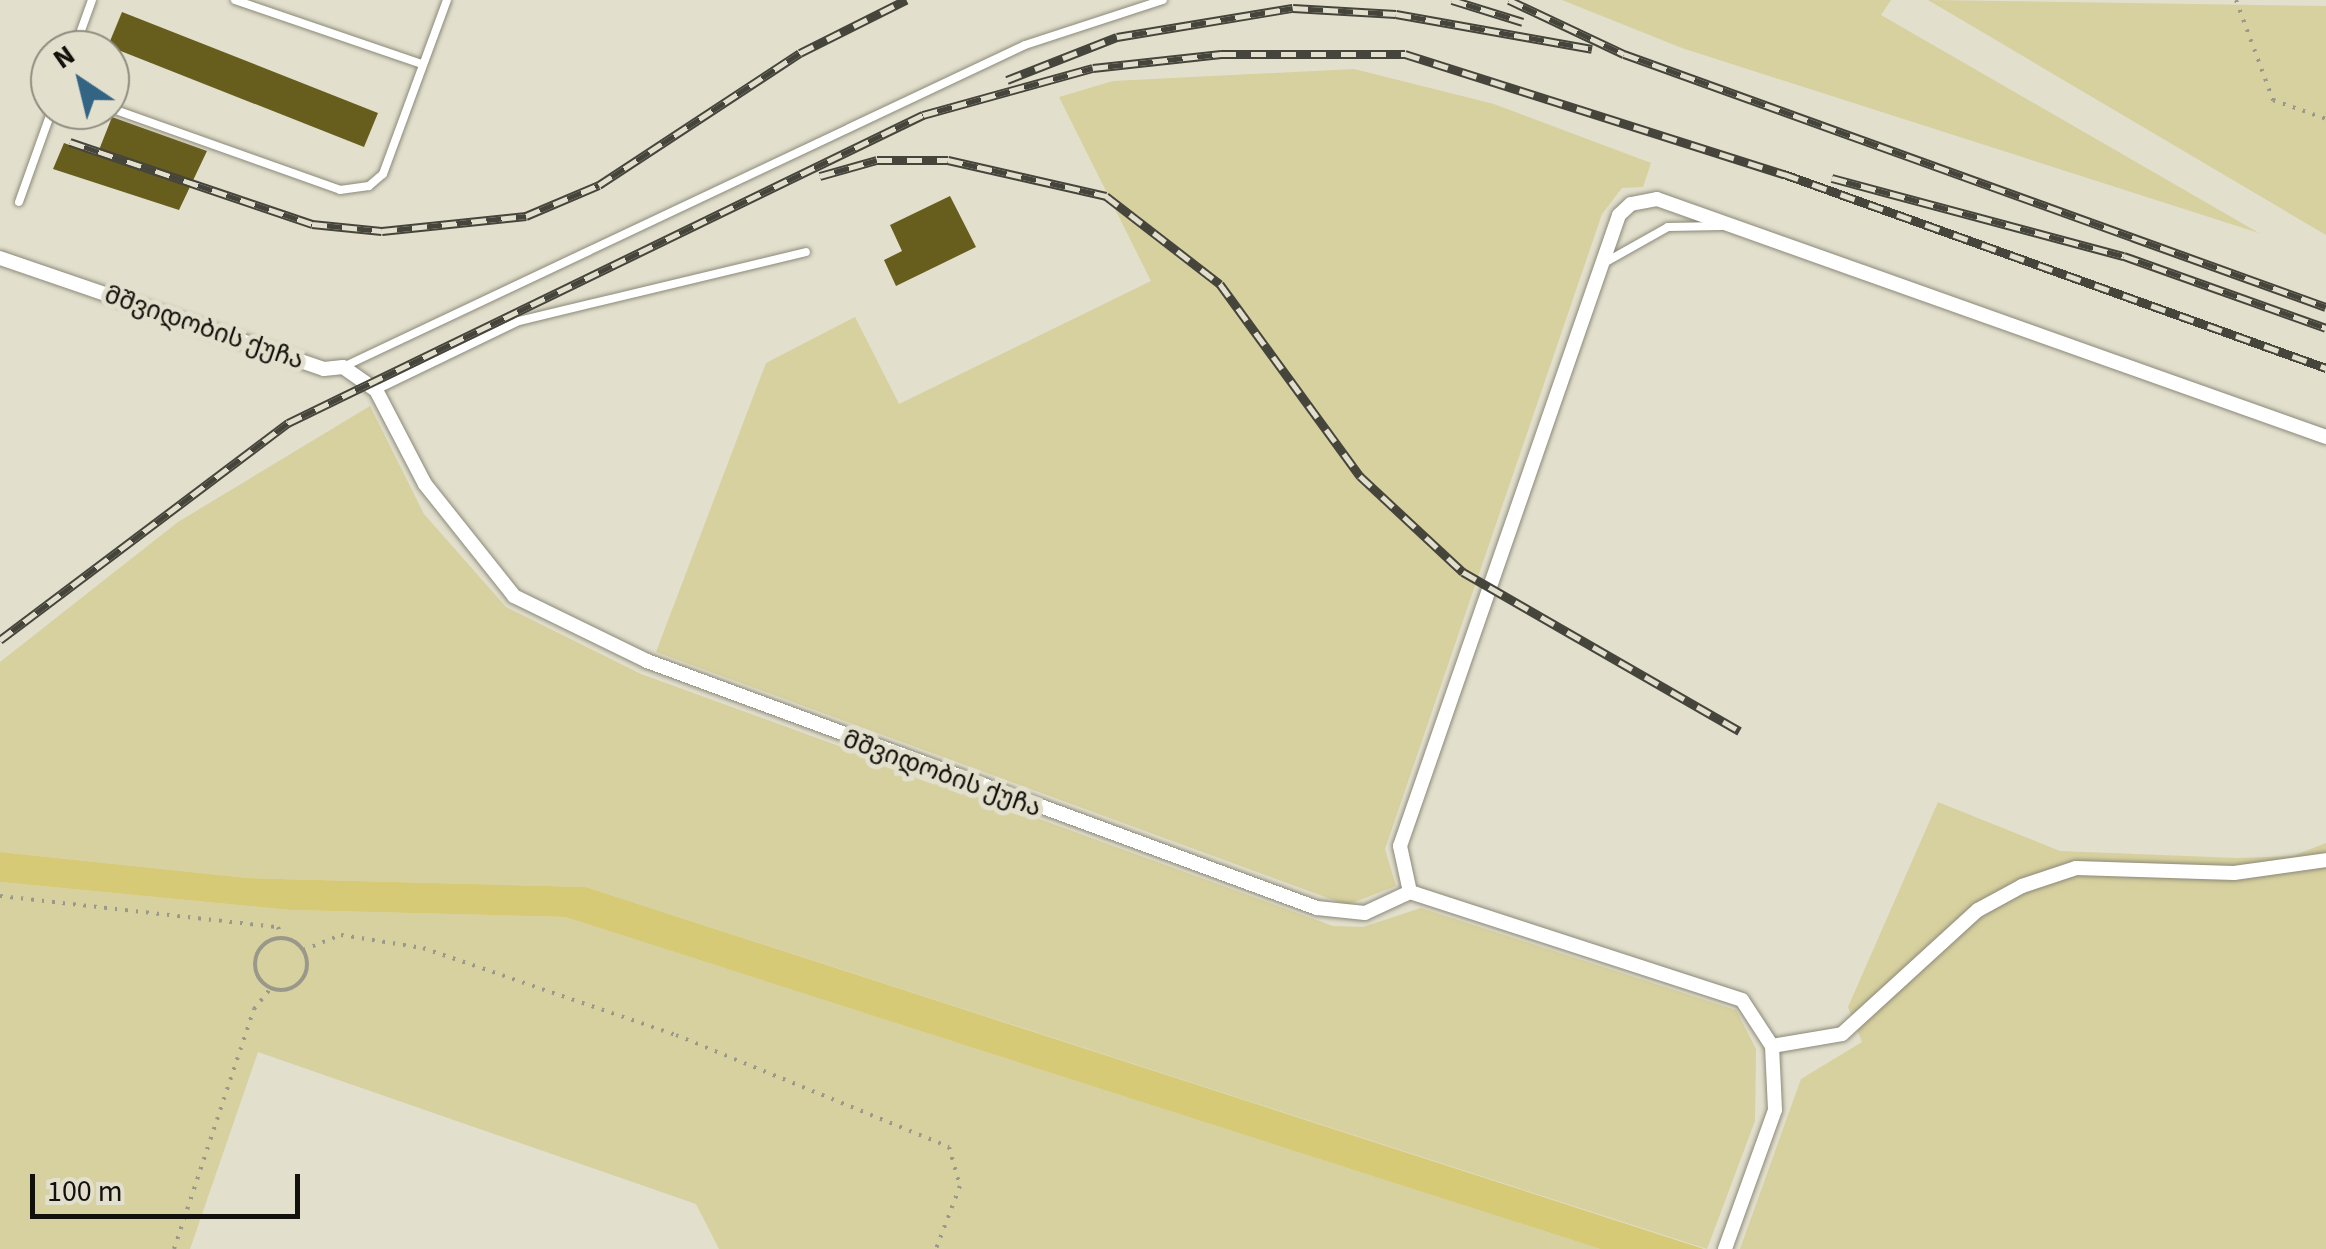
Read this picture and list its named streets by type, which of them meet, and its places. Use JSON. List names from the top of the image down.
{
  "streets": {
    "street": ["მშვიდობის ქუჩა"]
  },
  "scale_bar": "100 m",
  "north": "top left"
}
